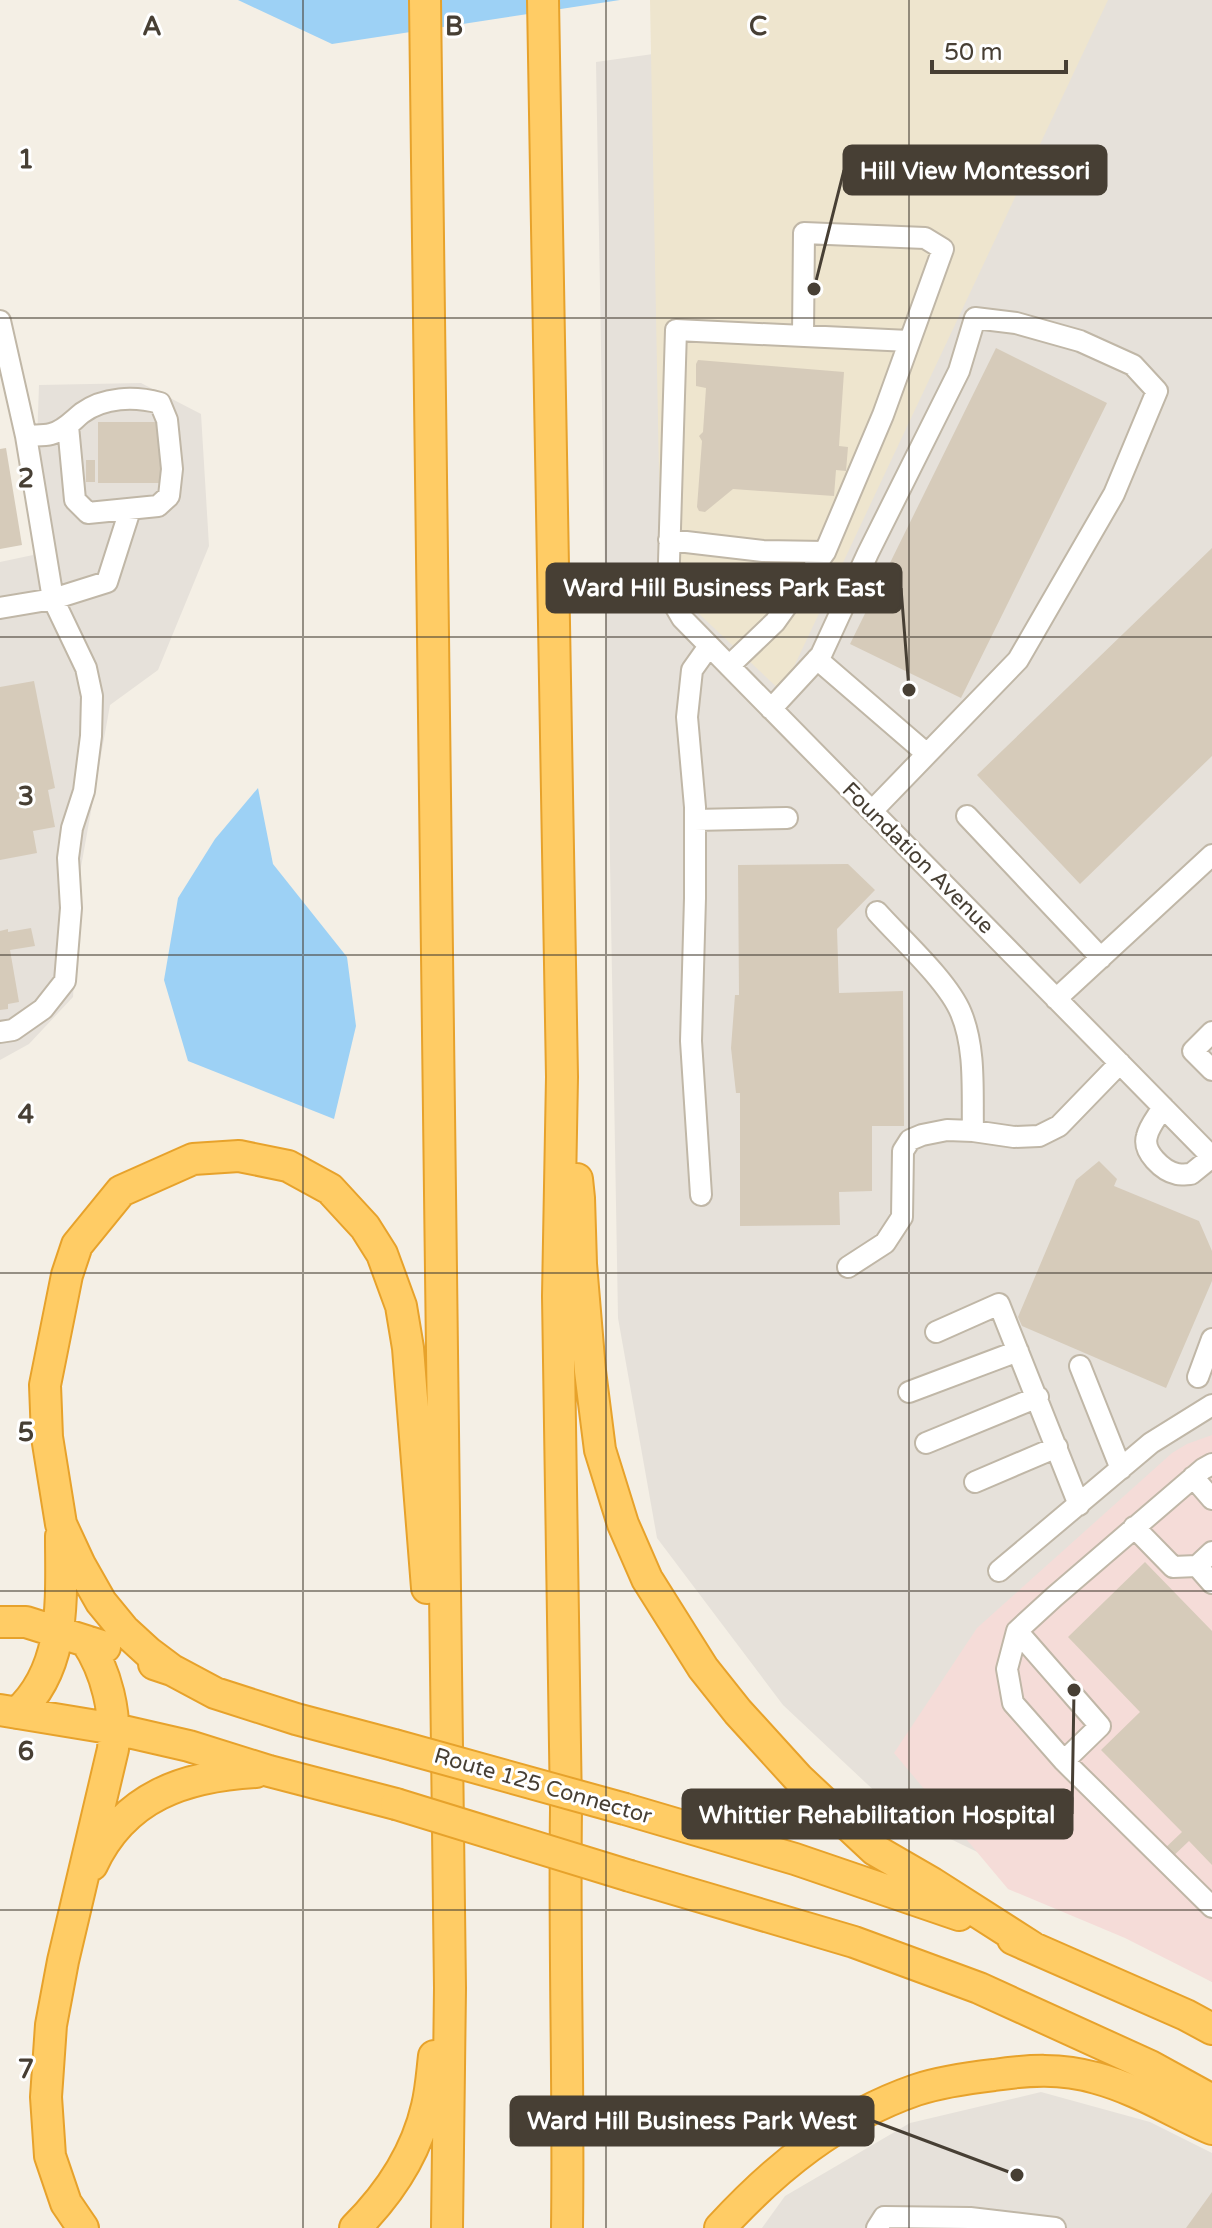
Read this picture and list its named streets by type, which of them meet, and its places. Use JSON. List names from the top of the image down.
{
  "streets": {
    "highway": ["Route 125 Connector"],
    "street": ["Foundation Avenue"]
  },
  "places": [
    "Hill View Montessori",
    "Ward Hill Business Park East",
    "Whittier Rehabilitation Hospital",
    "Ward Hill Business Park West"
  ],
  "scale_bar": "50 m",
  "grid": {
    "columns": ["A", "B", "C"],
    "rows": [
      "1",
      "2",
      "3",
      "4",
      "5",
      "6",
      "7"
    ]
  }
}
